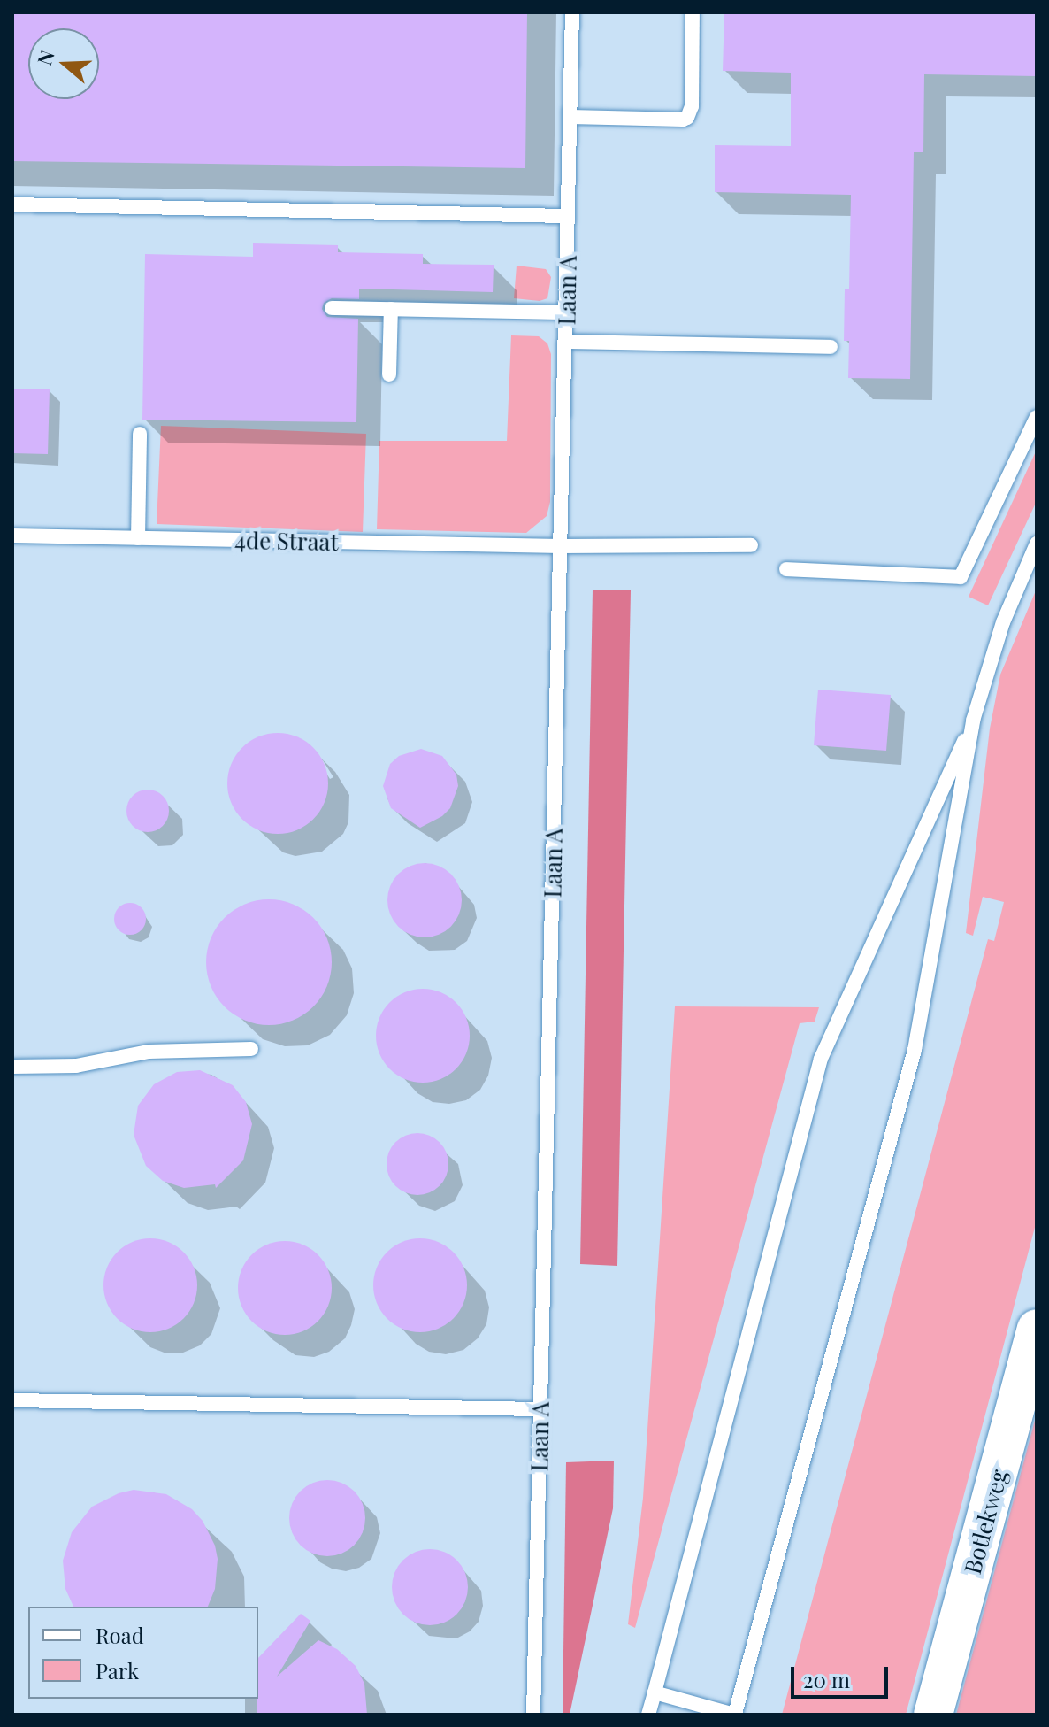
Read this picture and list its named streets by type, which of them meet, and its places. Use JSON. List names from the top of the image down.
{
  "streets": {
    "main road": ["Botlekweg"],
    "lane": ["Laan A", "4de Straat"]
  },
  "crossings": [
    ["Laan A", "4de Straat"]
  ],
  "legend": ["Road", "Park"],
  "scale_bar": "20 m",
  "north": "left"
}
